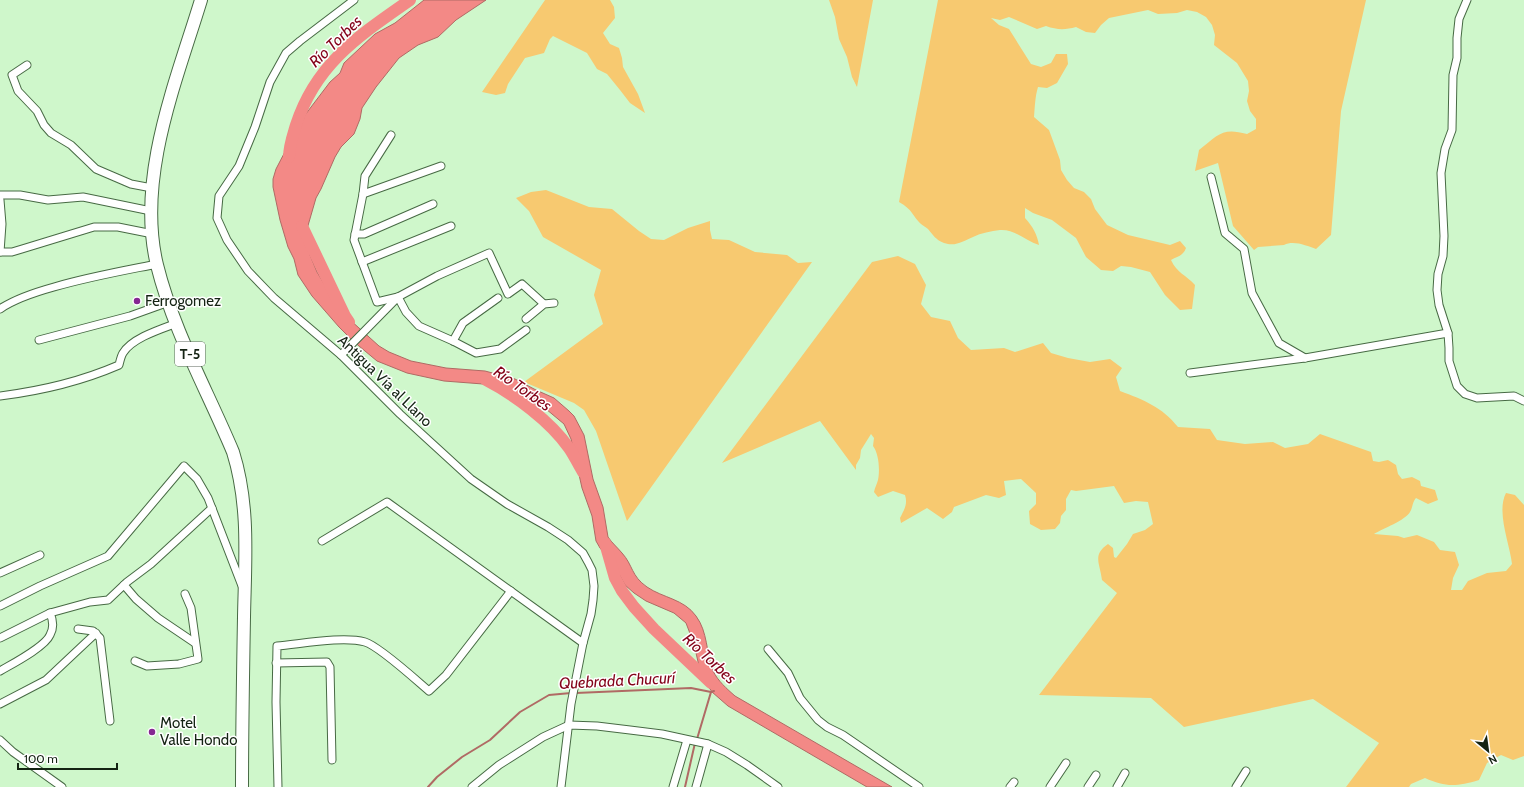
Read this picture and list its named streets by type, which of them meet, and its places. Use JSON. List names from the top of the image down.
{
  "streets": {
    "highway": ["T-5"],
    "street": ["Antigua Vía al Llano"]
  },
  "water": ["Río Torbes", "Quebrada Chucurí"],
  "places": ["Ferrogomez", "Motel Valle Hondo"],
  "scale_bar": "100 m",
  "north": "bottom right"
}
